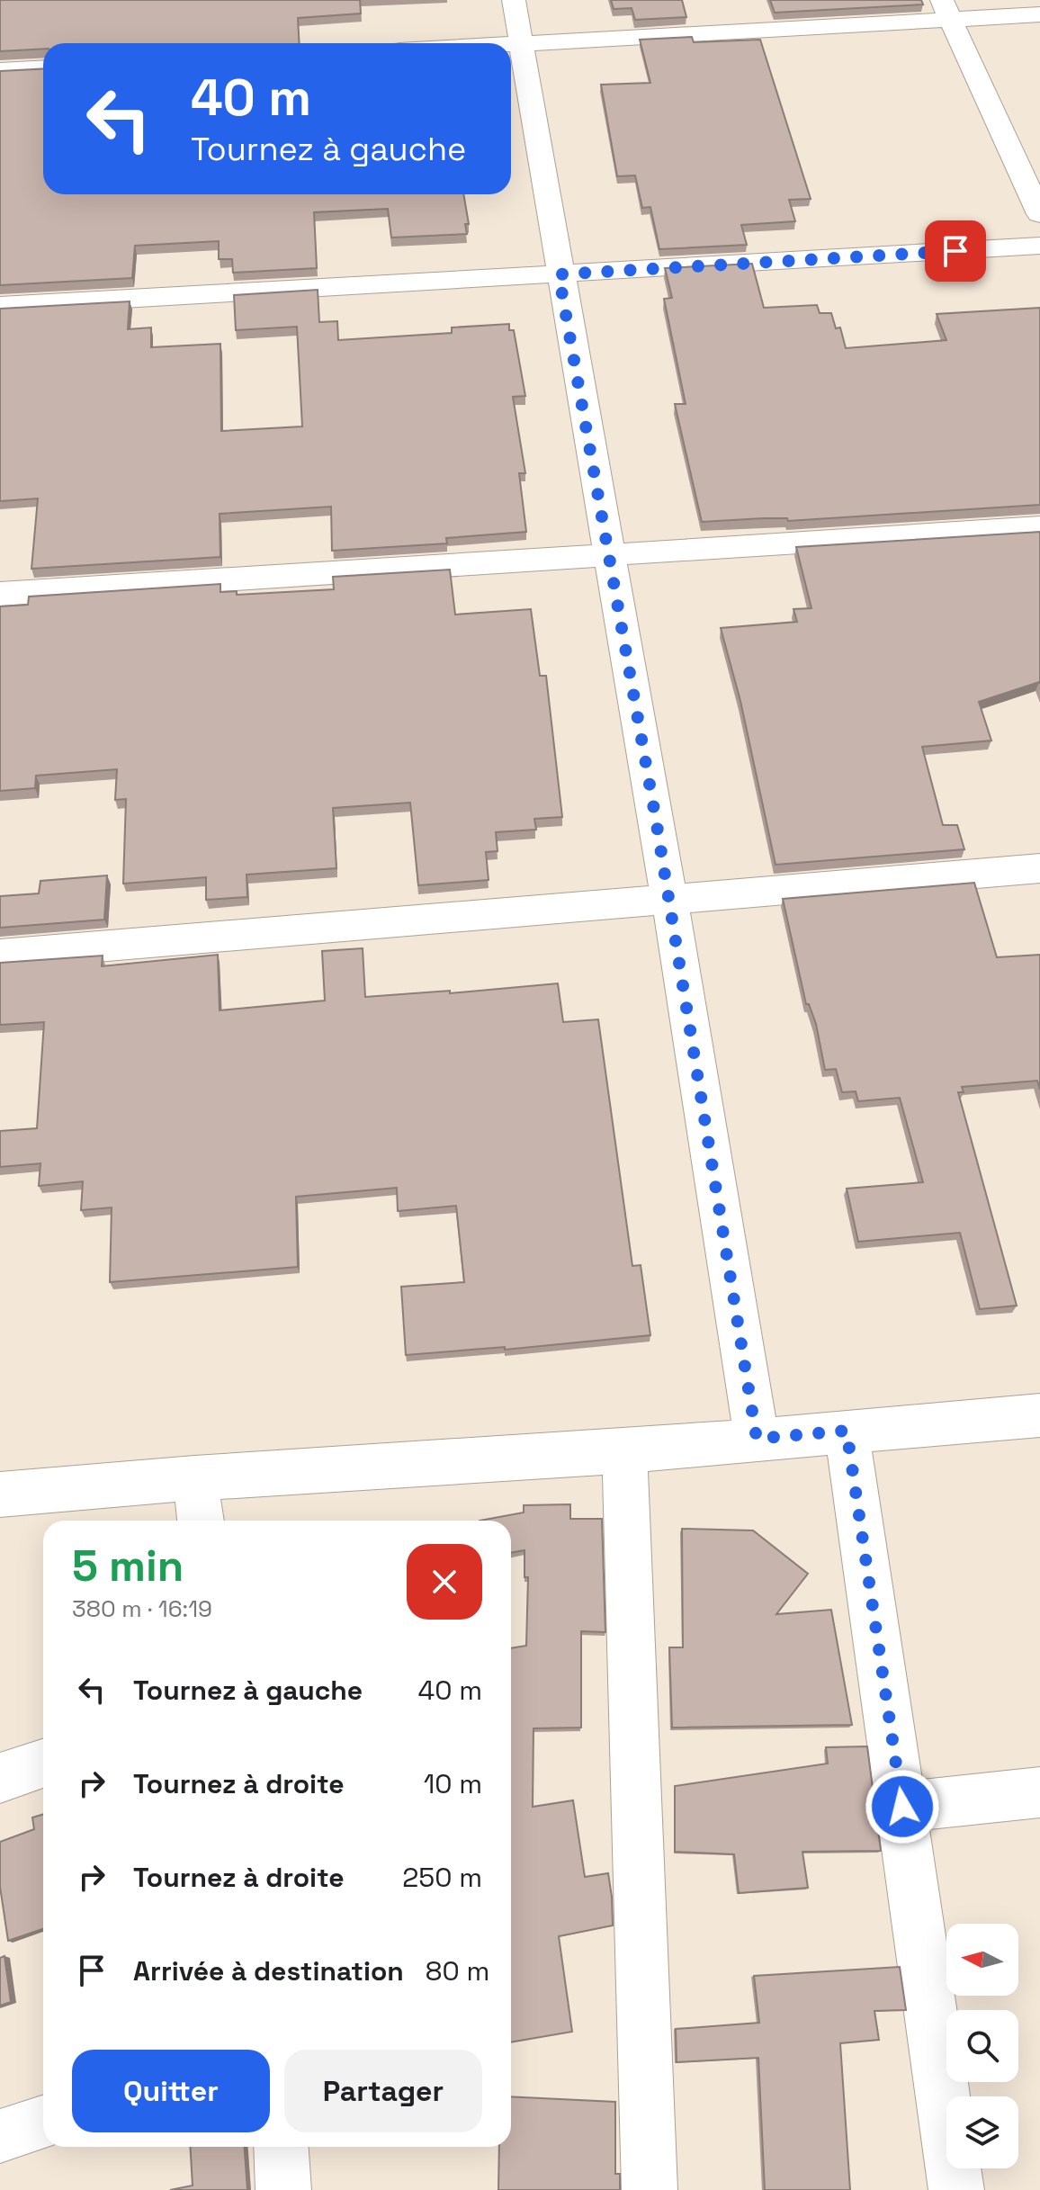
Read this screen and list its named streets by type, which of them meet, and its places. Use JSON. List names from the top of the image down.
{
  "north": "left",
  "page": {
    "turn": ["40 m", "Tournez à gauche"],
    "heading": ["5 min", "380 m · 16:19"],
    "list": [
      {
        "name": "Tournez à gauche",
        "value": "40 m"
      },
      {
        "name": "Tournez à droite",
        "value": "10 m"
      },
      {
        "name": "Tournez à droite",
        "value": "250 m"
      },
      {
        "name": "Arrivée à destination",
        "value": "80 m"
      }
    ],
    "buttons": ["Quitter", "Partager"]
  }
}
